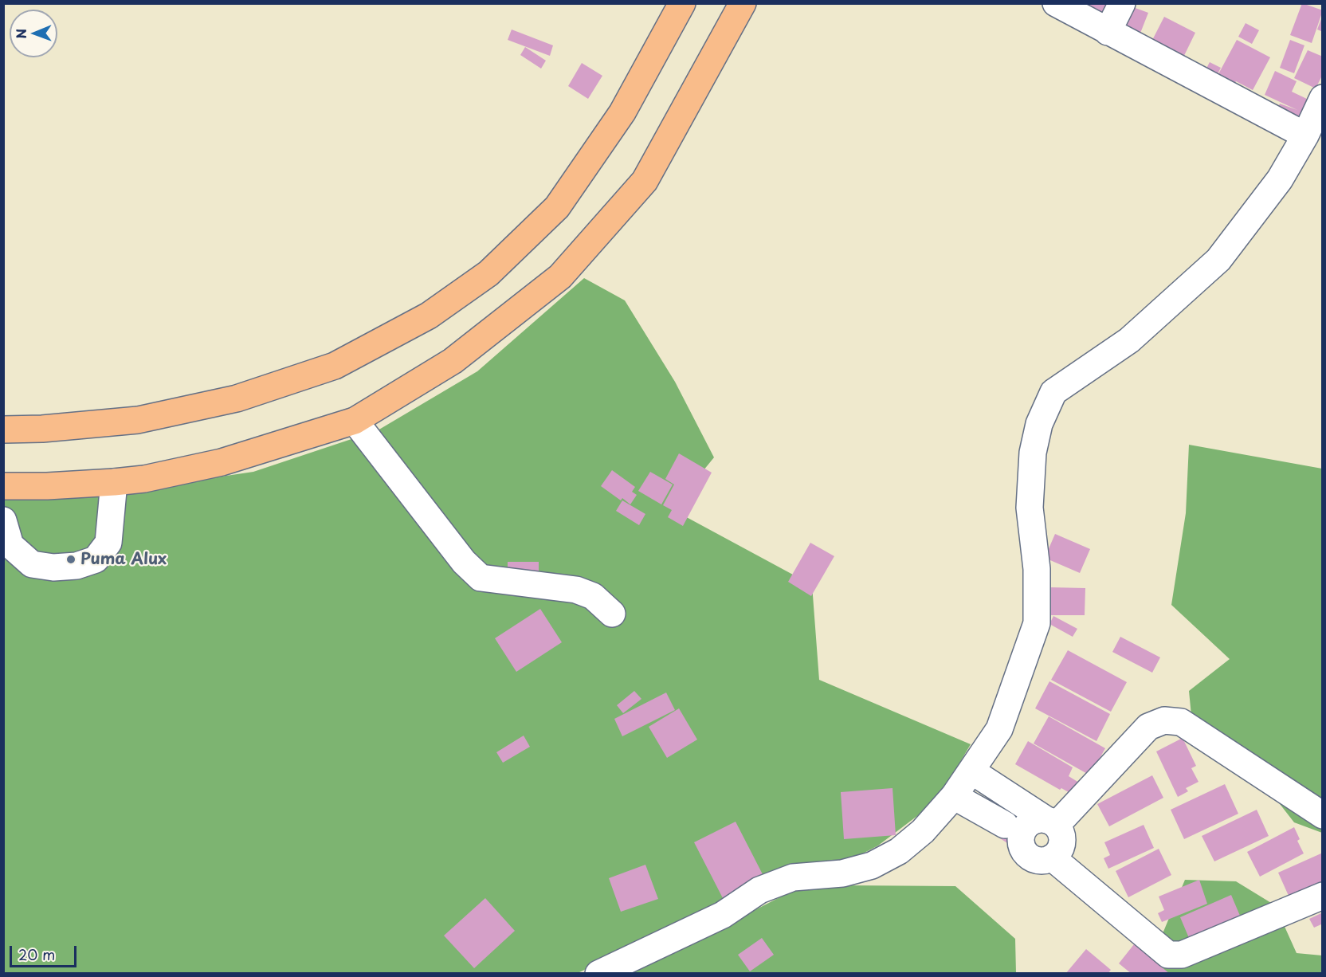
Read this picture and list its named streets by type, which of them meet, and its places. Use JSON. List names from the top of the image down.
{
  "places": ["Puma Alux"],
  "scale_bar": "20 m",
  "north": "left"
}
